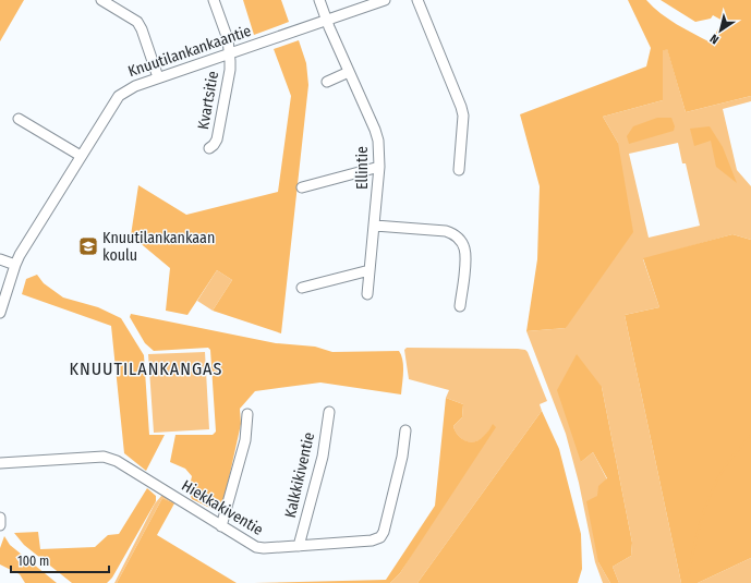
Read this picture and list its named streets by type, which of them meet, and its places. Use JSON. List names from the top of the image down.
{
  "streets": {
    "street": [
      "Knuutilankankaantie",
      "Kvartsitie",
      "Ellintie",
      "Kalkkikiventie",
      "Hiekkakiventie"
    ]
  },
  "crossings": [
    ["Knuutilankankaantie", "Kvartsitie"],
    ["Knuutilankankaantie", "Ellintie"],
    ["Kalkkikiventie", "Hiekkakiventie"]
  ],
  "districts": ["KNUUTILANKANGAS"],
  "places": {
    "school or university": ["Knuutilankankaan koulu"]
  },
  "scale_bar": "100 m",
  "north": "bottom left"
}
